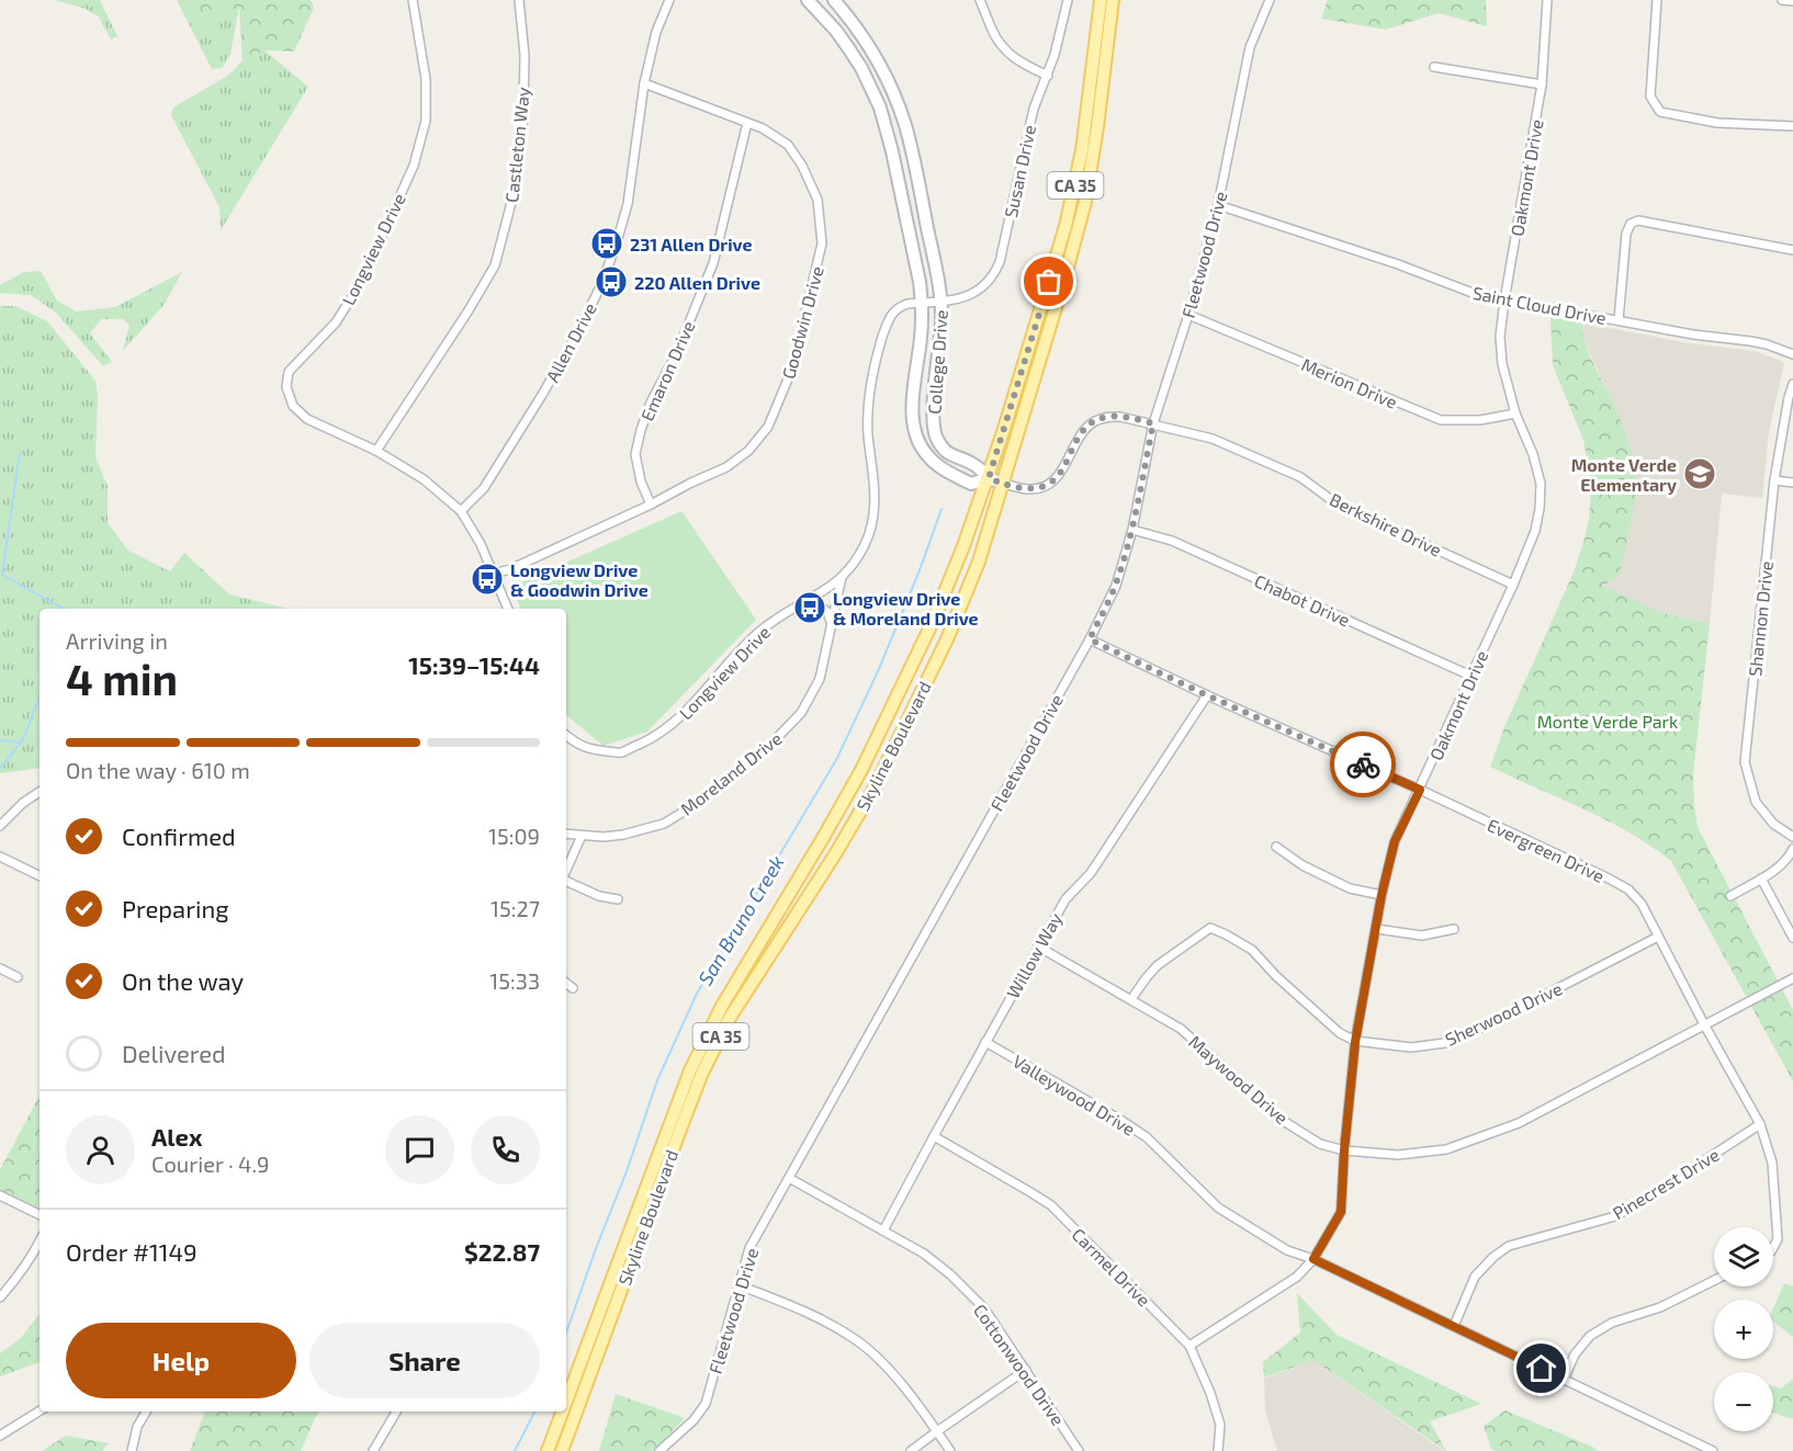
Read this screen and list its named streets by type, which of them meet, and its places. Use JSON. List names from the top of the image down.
{
  "streets": {
    "main road": ["CA 35", "Skyline Boulevard"],
    "street": [
      "Castleton Way",
      "Susan Drive",
      "Oakmont Drive",
      "Longview Drive",
      "Fleetwood Drive",
      "Saint Cloud Drive",
      "Goodwin Drive",
      "Allen Drive",
      "College Drive",
      "Emaron Drive",
      "Merion Drive",
      "Berkshire Drive",
      "Chabot Drive",
      "Shannon Drive",
      "Moreland Drive",
      "Evergreen Drive",
      "Willow Way",
      "Sherwood Drive",
      "Maywood Drive",
      "Valleywood Drive",
      "Pinecrest Drive",
      "Carmel Drive",
      "Cottonwood Drive"
    ]
  },
  "crossings": [
    ["Castleton Way", "Longview Drive"],
    ["Susan Drive", "Longview Drive"],
    ["Susan Drive", "College Drive"],
    ["Oakmont Drive", "Saint Cloud Drive"],
    ["Oakmont Drive", "Merion Drive"],
    ["Oakmont Drive", "Berkshire Drive"],
    ["Oakmont Drive", "Chabot Drive"],
    ["Oakmont Drive", "Evergreen Drive"],
    ["Oakmont Drive", "Sherwood Drive"],
    ["Oakmont Drive", "Maywood Drive"],
    ["Oakmont Drive", "Valleywood Drive"],
    ["Oakmont Drive", "Carmel Drive"],
    ["Longview Drive", "Goodwin Drive"],
    ["Longview Drive", "Allen Drive"],
    ["Longview Drive", "College Drive"],
    ["Longview Drive", "Moreland Drive"],
    ["Fleetwood Drive", "Saint Cloud Drive"],
    ["Fleetwood Drive", "Merion Drive"],
    ["Fleetwood Drive", "Berkshire Drive"],
    ["Fleetwood Drive", "Chabot Drive"],
    ["Fleetwood Drive", "Evergreen Drive"],
    ["Fleetwood Drive", "Cottonwood Drive"],
    ["Goodwin Drive", "Allen Drive"],
    ["Goodwin Drive", "Emaron Drive"],
    ["College Drive", "Berkshire Drive"],
    ["College Drive", "Skyline Boulevard"],
    ["Berkshire Drive", "Skyline Boulevard"],
    ["Evergreen Drive", "Willow Way"],
    ["Evergreen Drive", "Sherwood Drive"],
    ["Evergreen Drive", "Maywood Drive"],
    ["Evergreen Drive", "Pinecrest Drive"],
    ["Willow Way", "Maywood Drive"],
    ["Willow Way", "Valleywood Drive"],
    ["Willow Way", "Carmel Drive"],
    ["Willow Way", "Cottonwood Drive"],
    ["Sherwood Drive", "Maywood Drive"],
    ["Valleywood Drive", "Pinecrest Drive"]
  ],
  "water": ["San Bruno Creek"],
  "parks": ["Monte Verde Park"],
  "places": {
    "bus stop": [
      "231 Allen Drive",
      "220 Allen Drive",
      "Longview Drive & Goodwin Drive",
      "Longview Drive & Moreland Drive"
    ],
    "school or university": ["Monte Verde Elementary"]
  },
  "page": {
    "heading": ["4 min", "Arriving in", "15:39–15:44"],
    "panel": [
      "Alex",
      "Courier · 4.9",
      "Order #1149",
      "$22.87"
    ],
    "bar": "On the way · 610 m",
    "list": [
      ["Confirmed", "15:09"],
      ["Preparing", "15:27"],
      ["On the way", "15:33"],
      "Delivered"
    ],
    "map_buttons": ["+", "−"],
    "buttons": ["Help", "Share"]
  }
}
